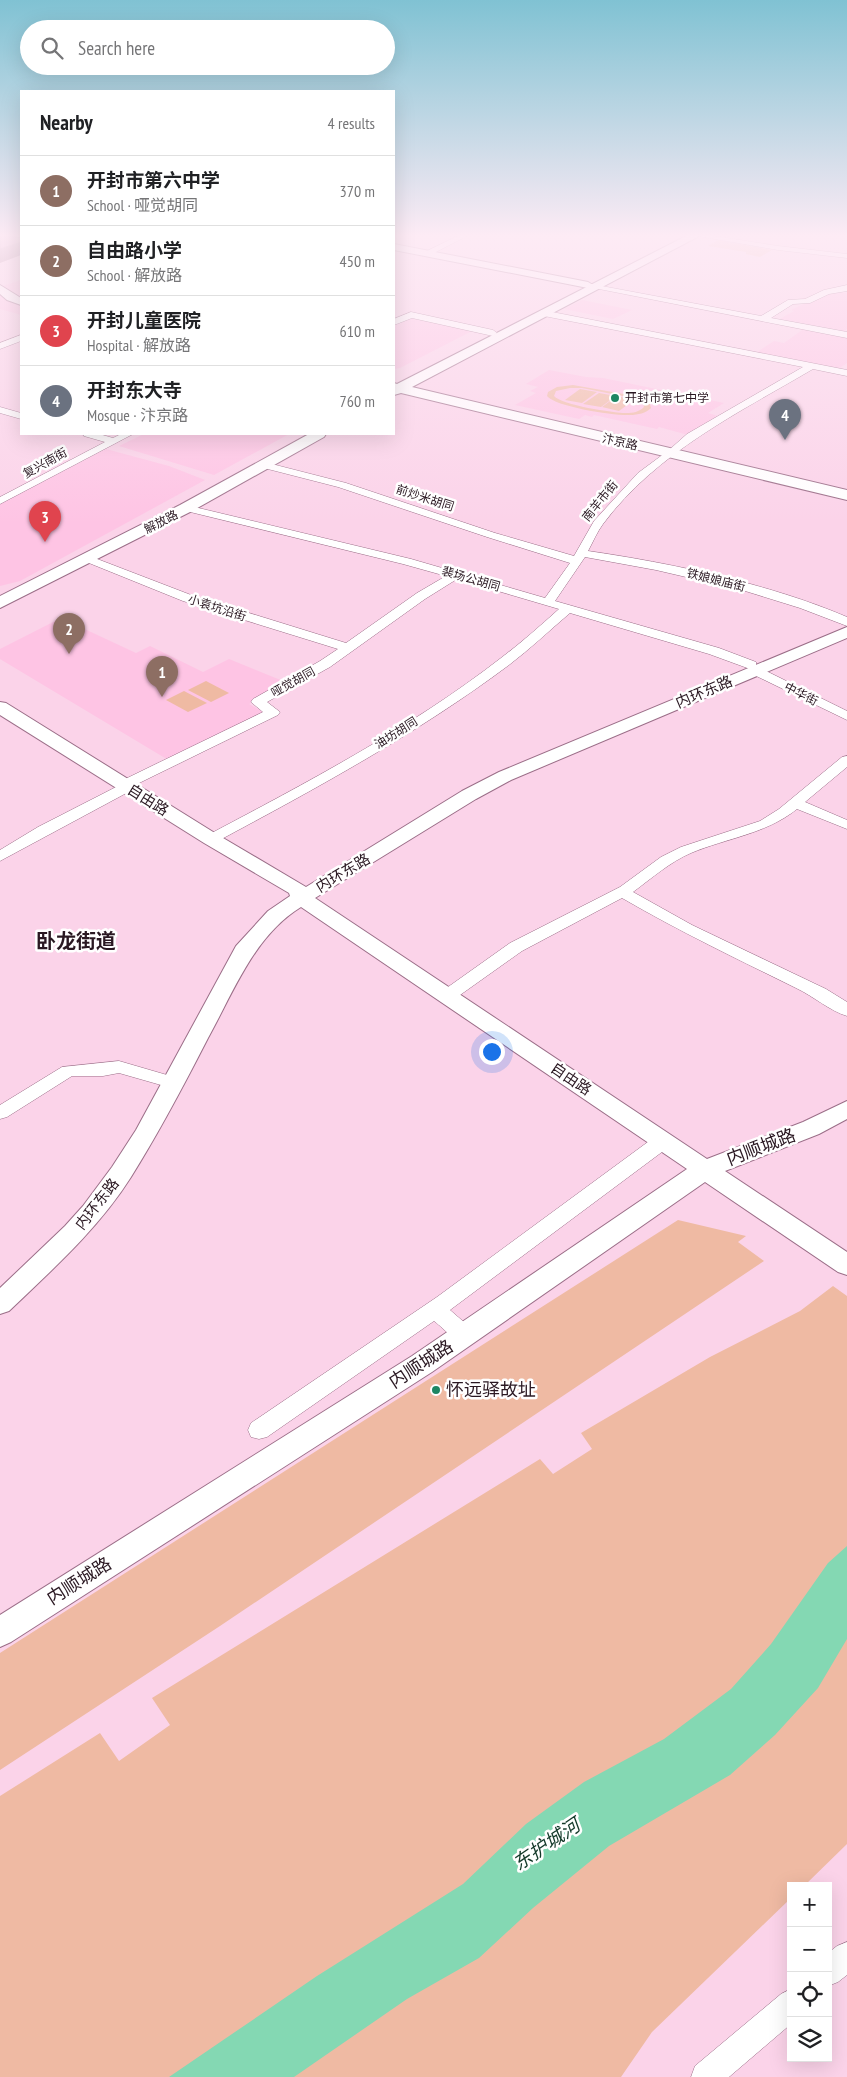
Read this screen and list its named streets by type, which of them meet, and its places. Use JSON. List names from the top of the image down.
{
  "streets": {
    "main road": ["汴京路", "解放路"],
    "street": [
      "复兴南街",
      "前炒米胡同",
      "南羊市街",
      "裴场公胡同",
      "铁娘娘庙街",
      "小袁坑沿街",
      "哑觉胡同",
      "内环东路",
      "中华街",
      "油坊胡同",
      "自由路",
      "内顺城路"
    ]
  },
  "crossings": [
    ["汴京路", "南羊市街"],
    ["前炒米胡同", "南羊市街"],
    ["前炒米胡同", "解放路"],
    ["前炒米胡同", "铁娘娘庙街"],
    ["南羊市街", "裴场公胡同"],
    ["南羊市街", "铁娘娘庙街"],
    ["解放路", "裴场公胡同"],
    ["解放路", "小袁坑沿街"],
    ["裴场公胡同", "哑觉胡同"],
    ["裴场公胡同", "内环东路"],
    ["裴场公胡同", "中华街"],
    ["裴场公胡同", "油坊胡同"],
    ["小袁坑沿街", "哑觉胡同"],
    ["哑觉胡同", "自由路"],
    ["内环东路", "中华街"],
    ["内环东路", "自由路"],
    ["油坊胡同", "自由路"],
    ["自由路", "内顺城路"]
  ],
  "districts": ["卧龙街道"],
  "water": ["东护城河"],
  "places": ["开封市第七中学", "怀远驿故址"],
  "page": {
    "search": "Search here",
    "heading": ["Nearby", "4 results"],
    "list": [
      {
        "mark": "1",
        "name": "开封市第六中学",
        "note": "School · 哑觉胡同",
        "value": "370 m"
      },
      {
        "mark": "2",
        "name": "自由路小学",
        "note": "School · 解放路",
        "value": "450 m"
      },
      {
        "mark": "3",
        "name": "开封儿童医院",
        "note": "Hospital · 解放路",
        "value": "610 m"
      },
      {
        "mark": "4",
        "name": "开封东大寺",
        "note": "Mosque · 汴京路",
        "value": "760 m"
      }
    ],
    "pins": [
      "4",
      "3",
      "2",
      "1"
    ],
    "map_buttons": ["+", "−"]
  }
}
